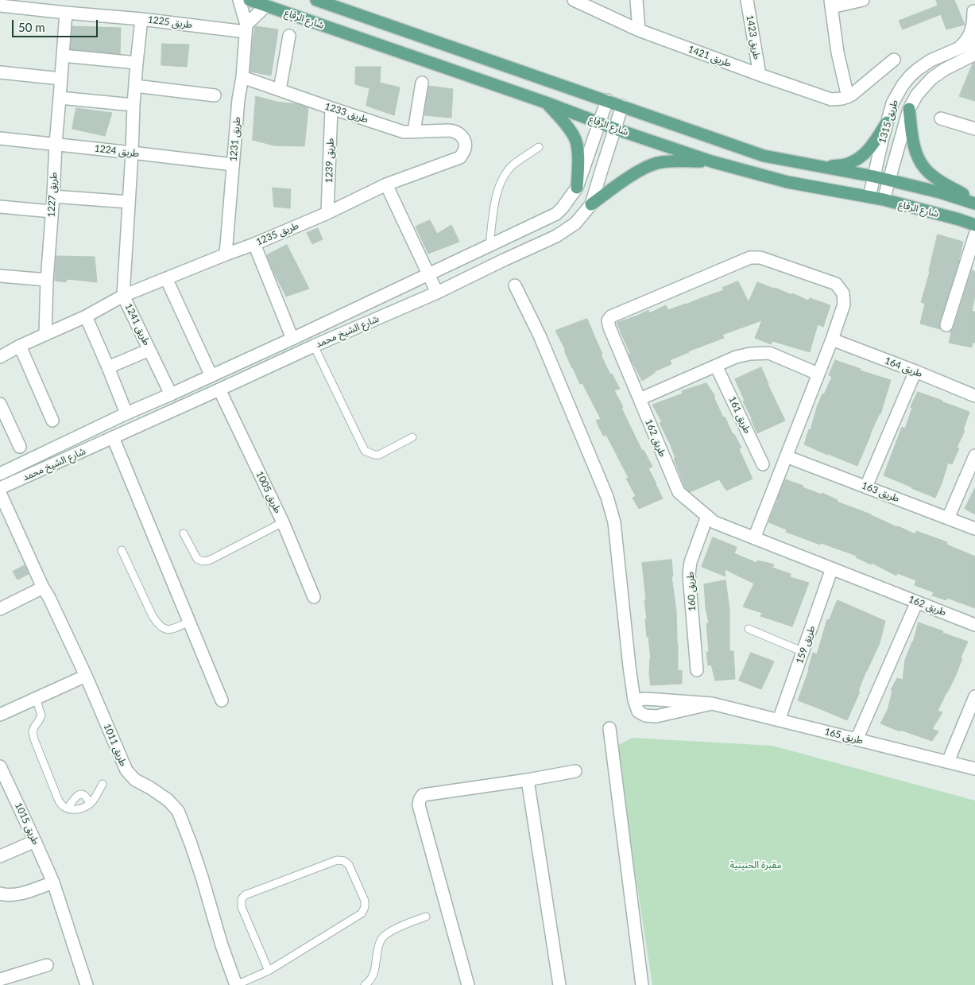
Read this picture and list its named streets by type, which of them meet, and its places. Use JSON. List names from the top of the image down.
{
  "streets": {
    "main road": ["شارع الرفاع"],
    "street": [
      "طريق 1225",
      "طريق 1423",
      "طريق 1421",
      "طريق 1233",
      "طريق 1315",
      "طريق 1231",
      "طريق 1224",
      "طريق 1239",
      "طريق 1227",
      "طريق 1235",
      "طريق 1241",
      "شارع الشيخ محمد",
      "طريق 164",
      "طريق 161",
      "طريق 162",
      "طريق 1005",
      "طريق 163",
      "طريق 160",
      "طريق 159",
      "طريق 165",
      "طريق 1011",
      "طريق 1015"
    ]
  },
  "crossings": [
    ["شارع الرفاع", "طريق 1315"],
    ["شارع الرفاع", "شارع الشيخ محمد"],
    ["طريق 1225", "طريق 1231"],
    ["طريق 1225", "طريق 1227"],
    ["طريق 1225", "طريق 1241"],
    ["طريق 1423", "طريق 1421"],
    ["طريق 1233", "طريق 1231"],
    ["طريق 1233", "طريق 1239"],
    ["طريق 1233", "طريق 1235"],
    ["طريق 1231", "طريق 1224"],
    ["طريق 1231", "طريق 1235"],
    ["طريق 1224", "طريق 1227"],
    ["طريق 1224", "طريق 1241"],
    ["طريق 1239", "طريق 1235"],
    ["طريق 1227", "طريق 1235"],
    ["طريق 1235", "طريق 1241"],
    ["طريق 1241", "شارع الشيخ محمد"],
    ["شارع الشيخ محمد", "طريق 1005"],
    ["طريق 164", "طريق 162"],
    ["طريق 162", "طريق 160"],
    ["طريق 162", "طريق 159"],
    ["طريق 159", "طريق 165"]
  ],
  "parks": ["مقبرة الحنينية"],
  "scale_bar": "50 m"
}
